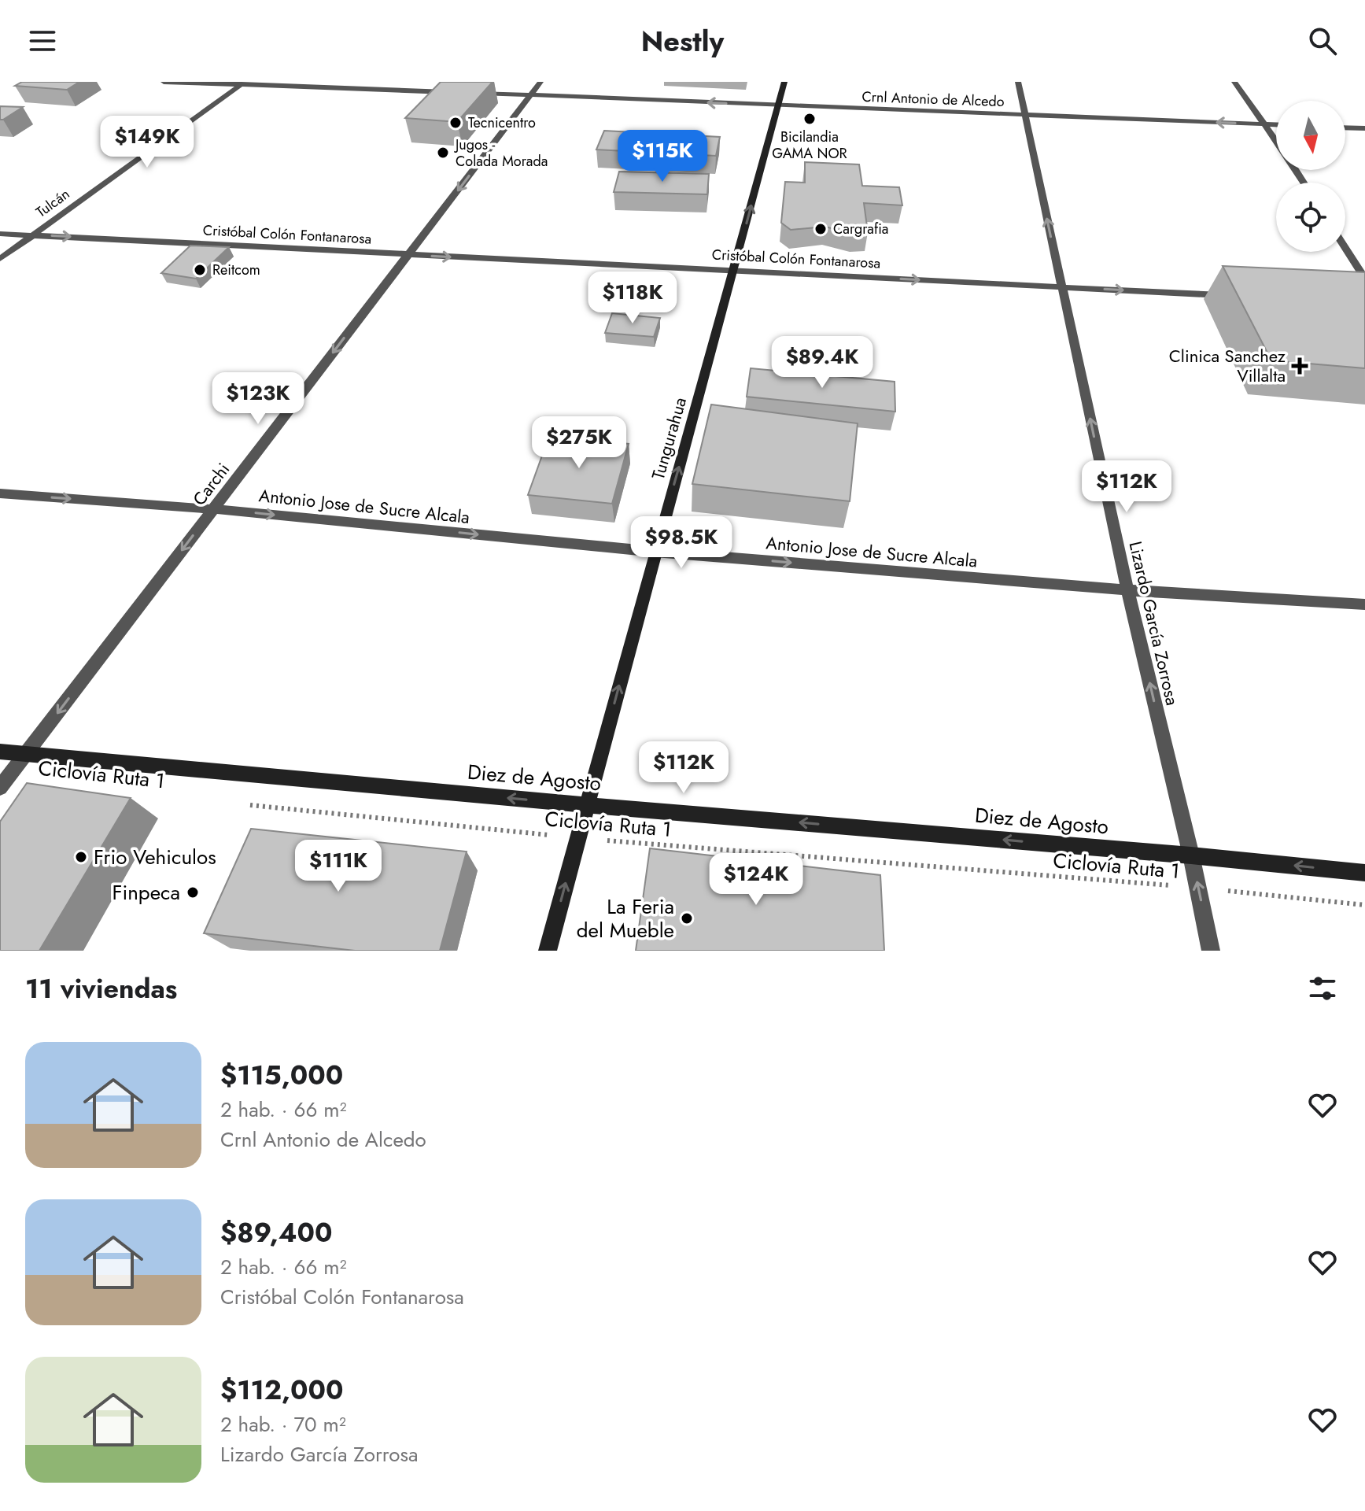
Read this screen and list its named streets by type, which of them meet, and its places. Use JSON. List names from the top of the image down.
{
  "streets": {
    "main road": ["Tungurahua", "Diez de Agosto"],
    "street": [
      "Crnl Antonio de Alcedo",
      "Tulcán",
      "Cristóbal Colón Fontanarosa",
      "Carchi",
      "Antonio Jose de Sucre Alcala",
      "Lizardo García Zorrosa"
    ],
    "path": ["Ciclovía Ruta 1"]
  },
  "crossings": [
    ["Crnl Antonio de Alcedo", "Tungurahua"],
    ["Crnl Antonio de Alcedo", "Carchi"],
    ["Crnl Antonio de Alcedo", "Lizardo García Zorrosa"],
    ["Tulcán", "Cristóbal Colón Fontanarosa"],
    ["Cristóbal Colón Fontanarosa", "Tungurahua"],
    ["Cristóbal Colón Fontanarosa", "Carchi"],
    ["Cristóbal Colón Fontanarosa", "Lizardo García Zorrosa"],
    ["Tungurahua", "Antonio Jose de Sucre Alcala"],
    ["Tungurahua", "Ciclovía Ruta 1"],
    ["Tungurahua", "Diez de Agosto"],
    ["Carchi", "Antonio Jose de Sucre Alcala"],
    ["Carchi", "Diez de Agosto"],
    ["Antonio Jose de Sucre Alcala", "Lizardo García Zorrosa"],
    ["Lizardo García Zorrosa", "Ciclovía Ruta 1"],
    ["Lizardo García Zorrosa", "Diez de Agosto"]
  ],
  "one_way": [
    "Crnl Antonio de Alcedo",
    "Cristóbal Colón Fontanarosa",
    "Tungurahua",
    "Carchi",
    "Antonio Jose de Sucre Alcala",
    "Lizardo García Zorrosa",
    "Diez de Agosto"
  ],
  "places": {
    "other": [
      "Bicilandia GAMA NOR",
      "Tecnicentro",
      "Jugos - Colada Morada",
      "Cargrafia",
      "Reitcom",
      "Frio Vehiculos",
      "Finpeca",
      "La Feria del Mueble"
    ],
    "health": ["Clinica Sanchez Villalta"]
  },
  "north": "bottom",
  "page": {
    "header": "Nestly",
    "price": [
      "$149K",
      "$115K",
      "$118K",
      "$89.4K",
      "$123K",
      "$275K",
      "$112K",
      "$98.5K",
      "$112K",
      "$111K",
      "$124K"
    ],
    "heading": "11 viviendas",
    "list": [
      {
        "name": "$115,000",
        "note": "2 hab. · 66 m² · Crnl Antonio de Alcedo"
      },
      {
        "name": "$89,400",
        "note": "2 hab. · 66 m² · Cristóbal Colón Fontanarosa"
      },
      {
        "name": "$112,000",
        "note": "2 hab. · 70 m² · Lizardo García Zorrosa"
      }
    ]
  }
}
